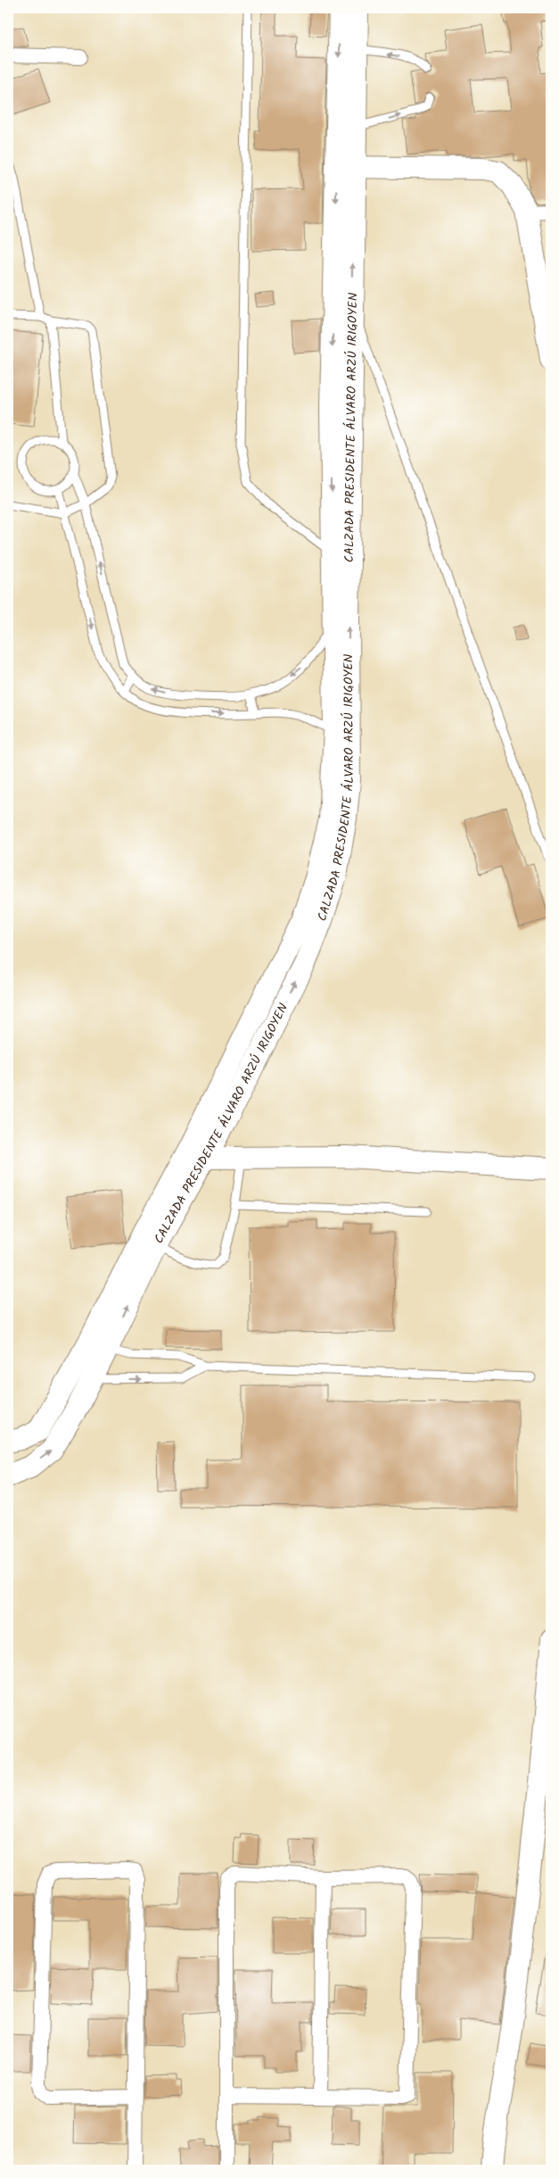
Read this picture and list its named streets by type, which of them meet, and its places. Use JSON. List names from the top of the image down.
{
  "streets": {
    "main road": ["CALZADA PRESIDENTE ÁLVARO ARZÚ IRIGOYEN"]
  }
}
